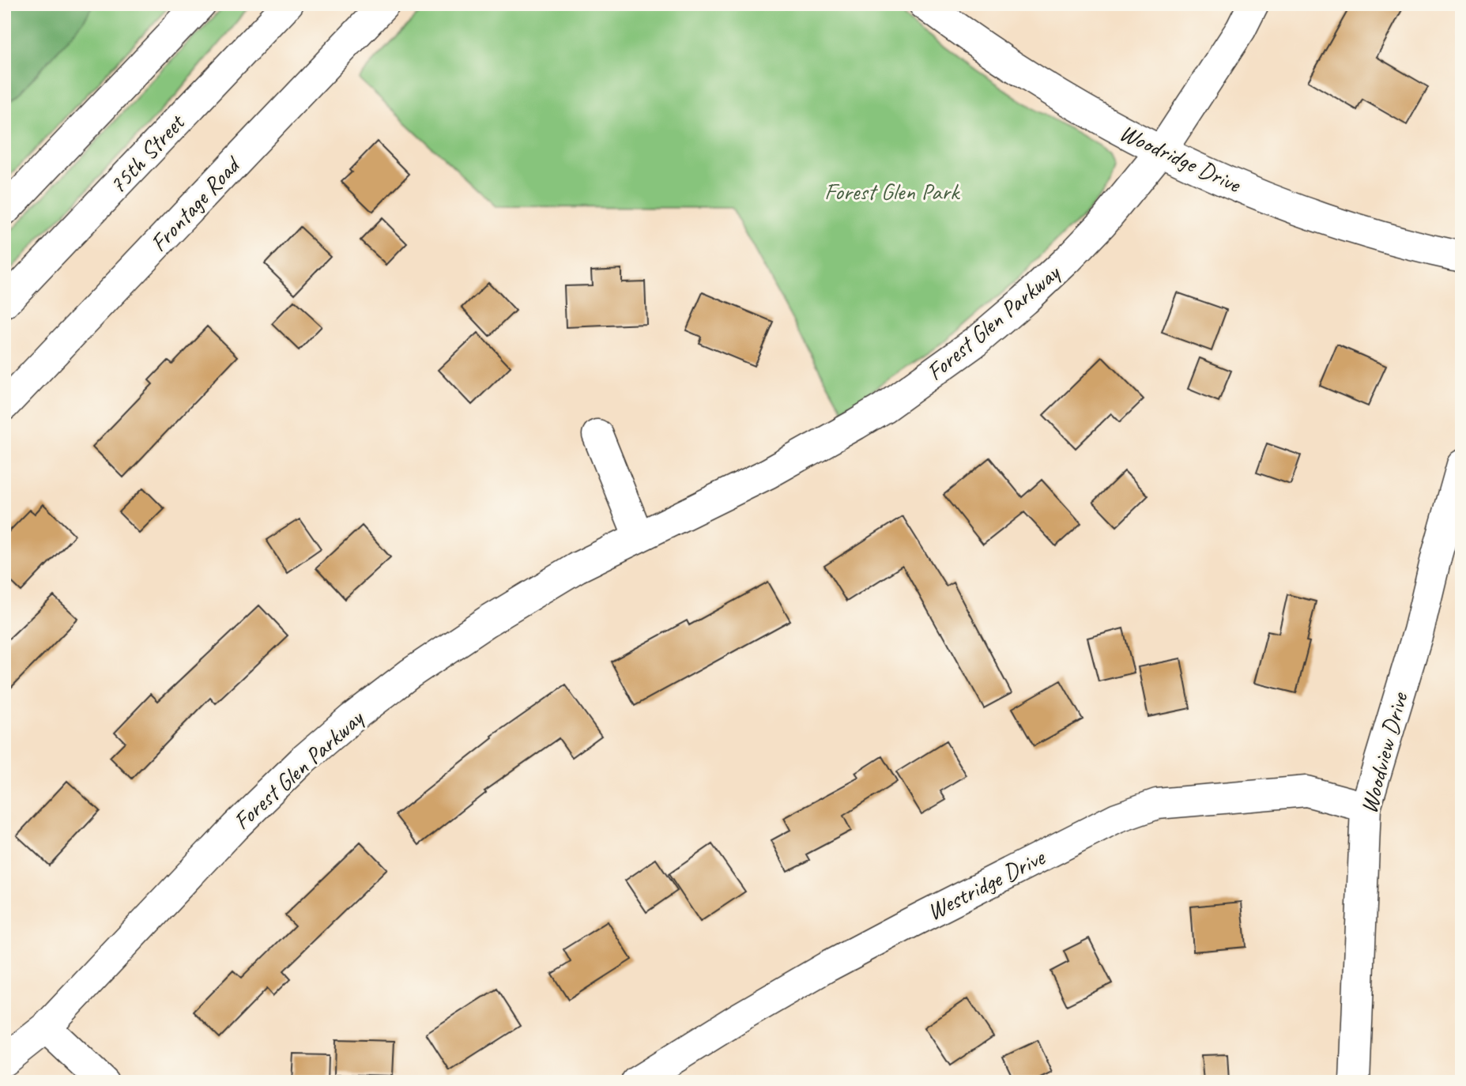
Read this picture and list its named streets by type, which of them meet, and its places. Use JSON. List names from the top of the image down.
{
  "streets": {
    "street": [
      "75th Street",
      "Woodridge Drive",
      "Frontage Road",
      "Forest Glen Parkway",
      "Woodview Drive",
      "Westridge Drive"
    ]
  },
  "crossings": [
    ["Woodridge Drive", "Forest Glen Parkway"],
    ["Woodview Drive", "Westridge Drive"]
  ],
  "parks": ["Forest Glen Park"]
}
